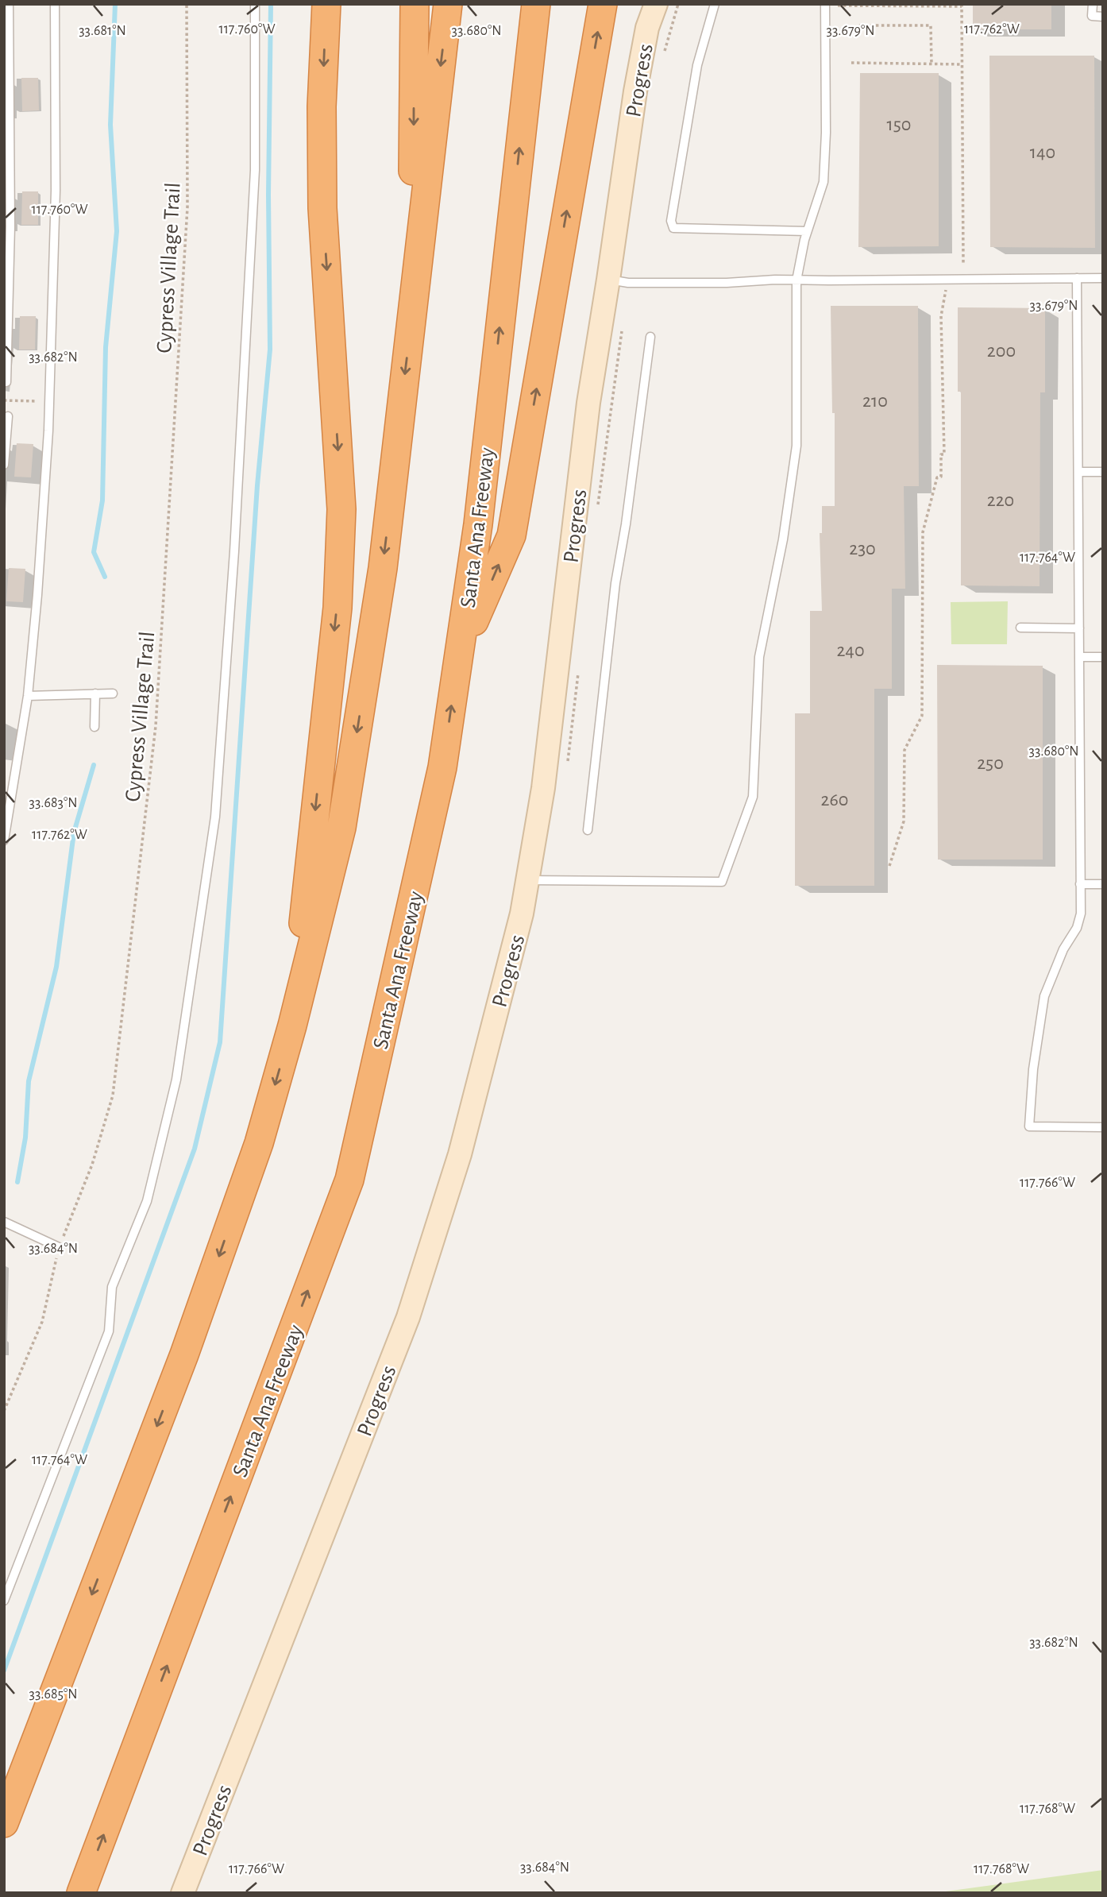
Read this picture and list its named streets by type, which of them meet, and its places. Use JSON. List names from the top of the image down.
{
  "streets": {
    "highway": ["Santa Ana Freeway"],
    "street": ["Progress"],
    "path": ["Cypress Village Trail"]
  },
  "house_numbers": [
    "150",
    "140",
    "200",
    "210",
    "220",
    "230",
    "240",
    "250",
    "260"
  ],
  "coordinates": [
    "117.760°W",
    "117.762°W",
    "33.681°N",
    "33.680°N",
    "33.679°N",
    "33.682°N",
    "117.764°W",
    "33.683°N",
    "117.766°W",
    "33.684°N",
    "33.685°N",
    "117.768°W"
  ]
}
